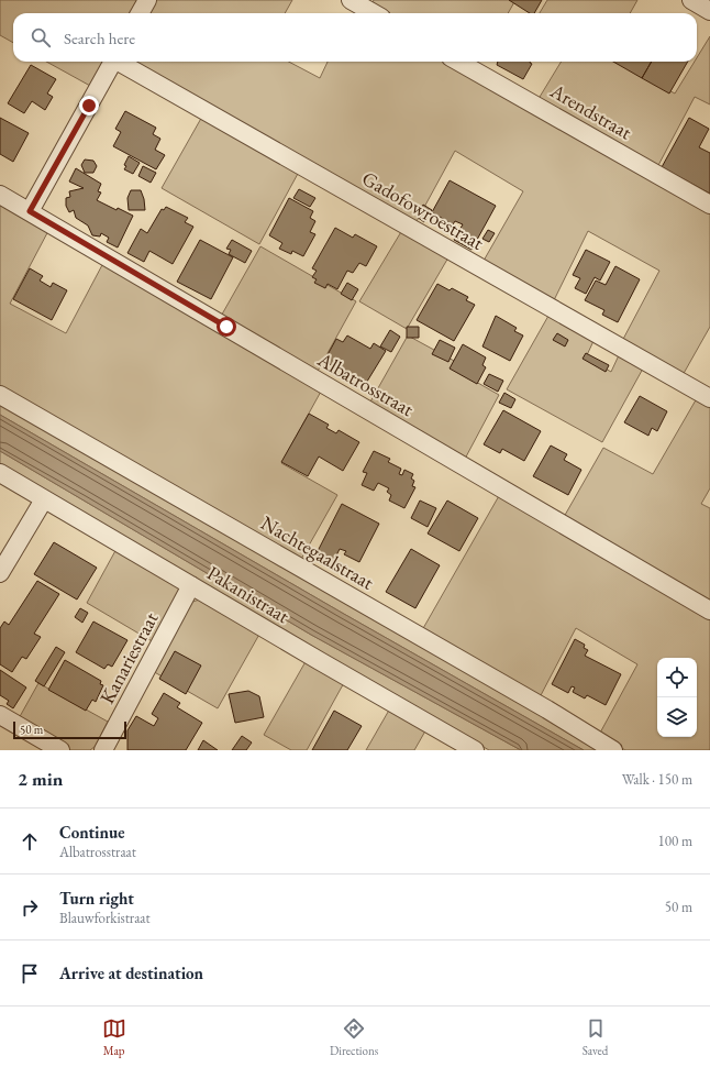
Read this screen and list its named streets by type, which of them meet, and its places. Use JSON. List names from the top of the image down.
{
  "streets": {
    "street": [
      "Arendstraat",
      "Gadofowroestraat",
      "Albatrosstraat",
      "Nachtegaalstraat",
      "Pakanistraat",
      "Kanariestraat"
    ]
  },
  "crossings": [
    ["Pakanistraat", "Kanariestraat"]
  ],
  "scale_bar": "50 m",
  "page": {
    "search": "Search here",
    "scale": "50 m",
    "heading": ["2 min", "Walk · 150 m"],
    "list": [
      ["Continue", "Albatrosstraat", "100 m"],
      ["Turn right", "Blauwforkistraat", "50 m"],
      "Arrive at destination"
    ],
    "nav": ["Map", "Directions", "Saved"]
  }
}
